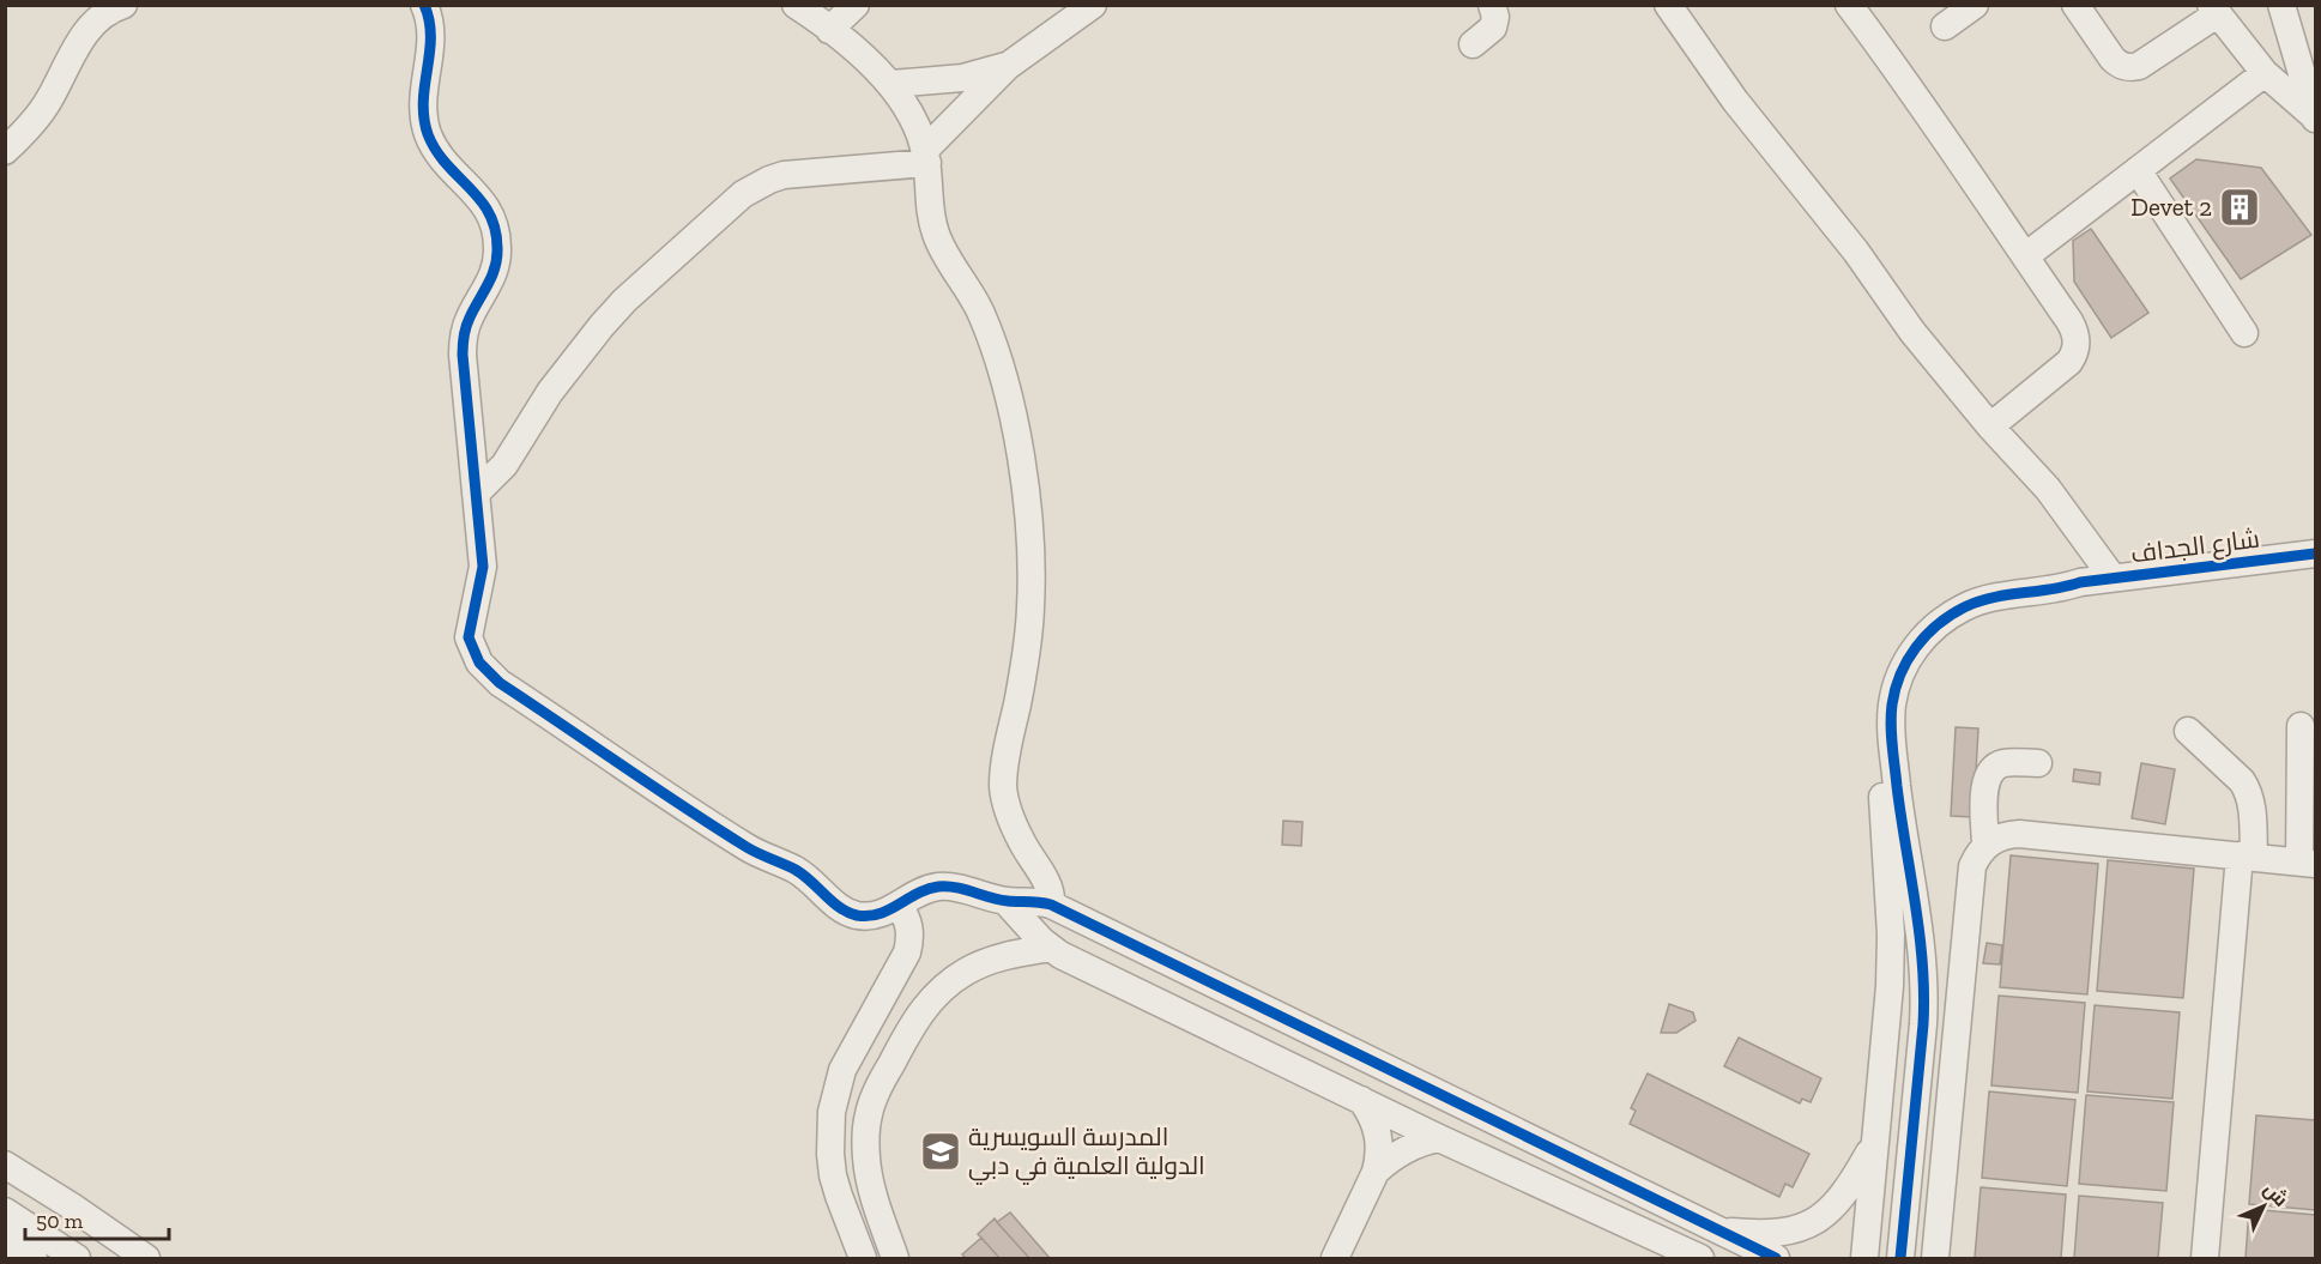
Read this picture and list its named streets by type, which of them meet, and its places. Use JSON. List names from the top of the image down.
{
  "streets": {
    "street": ["شارع الجداف"]
  },
  "places": {
    "building": ["Devet 2"],
    "school or university": ["المدرسة السويسرية الدولية العلمية في دبي"]
  },
  "scale_bar": "50 m",
  "north": "top right"
}
